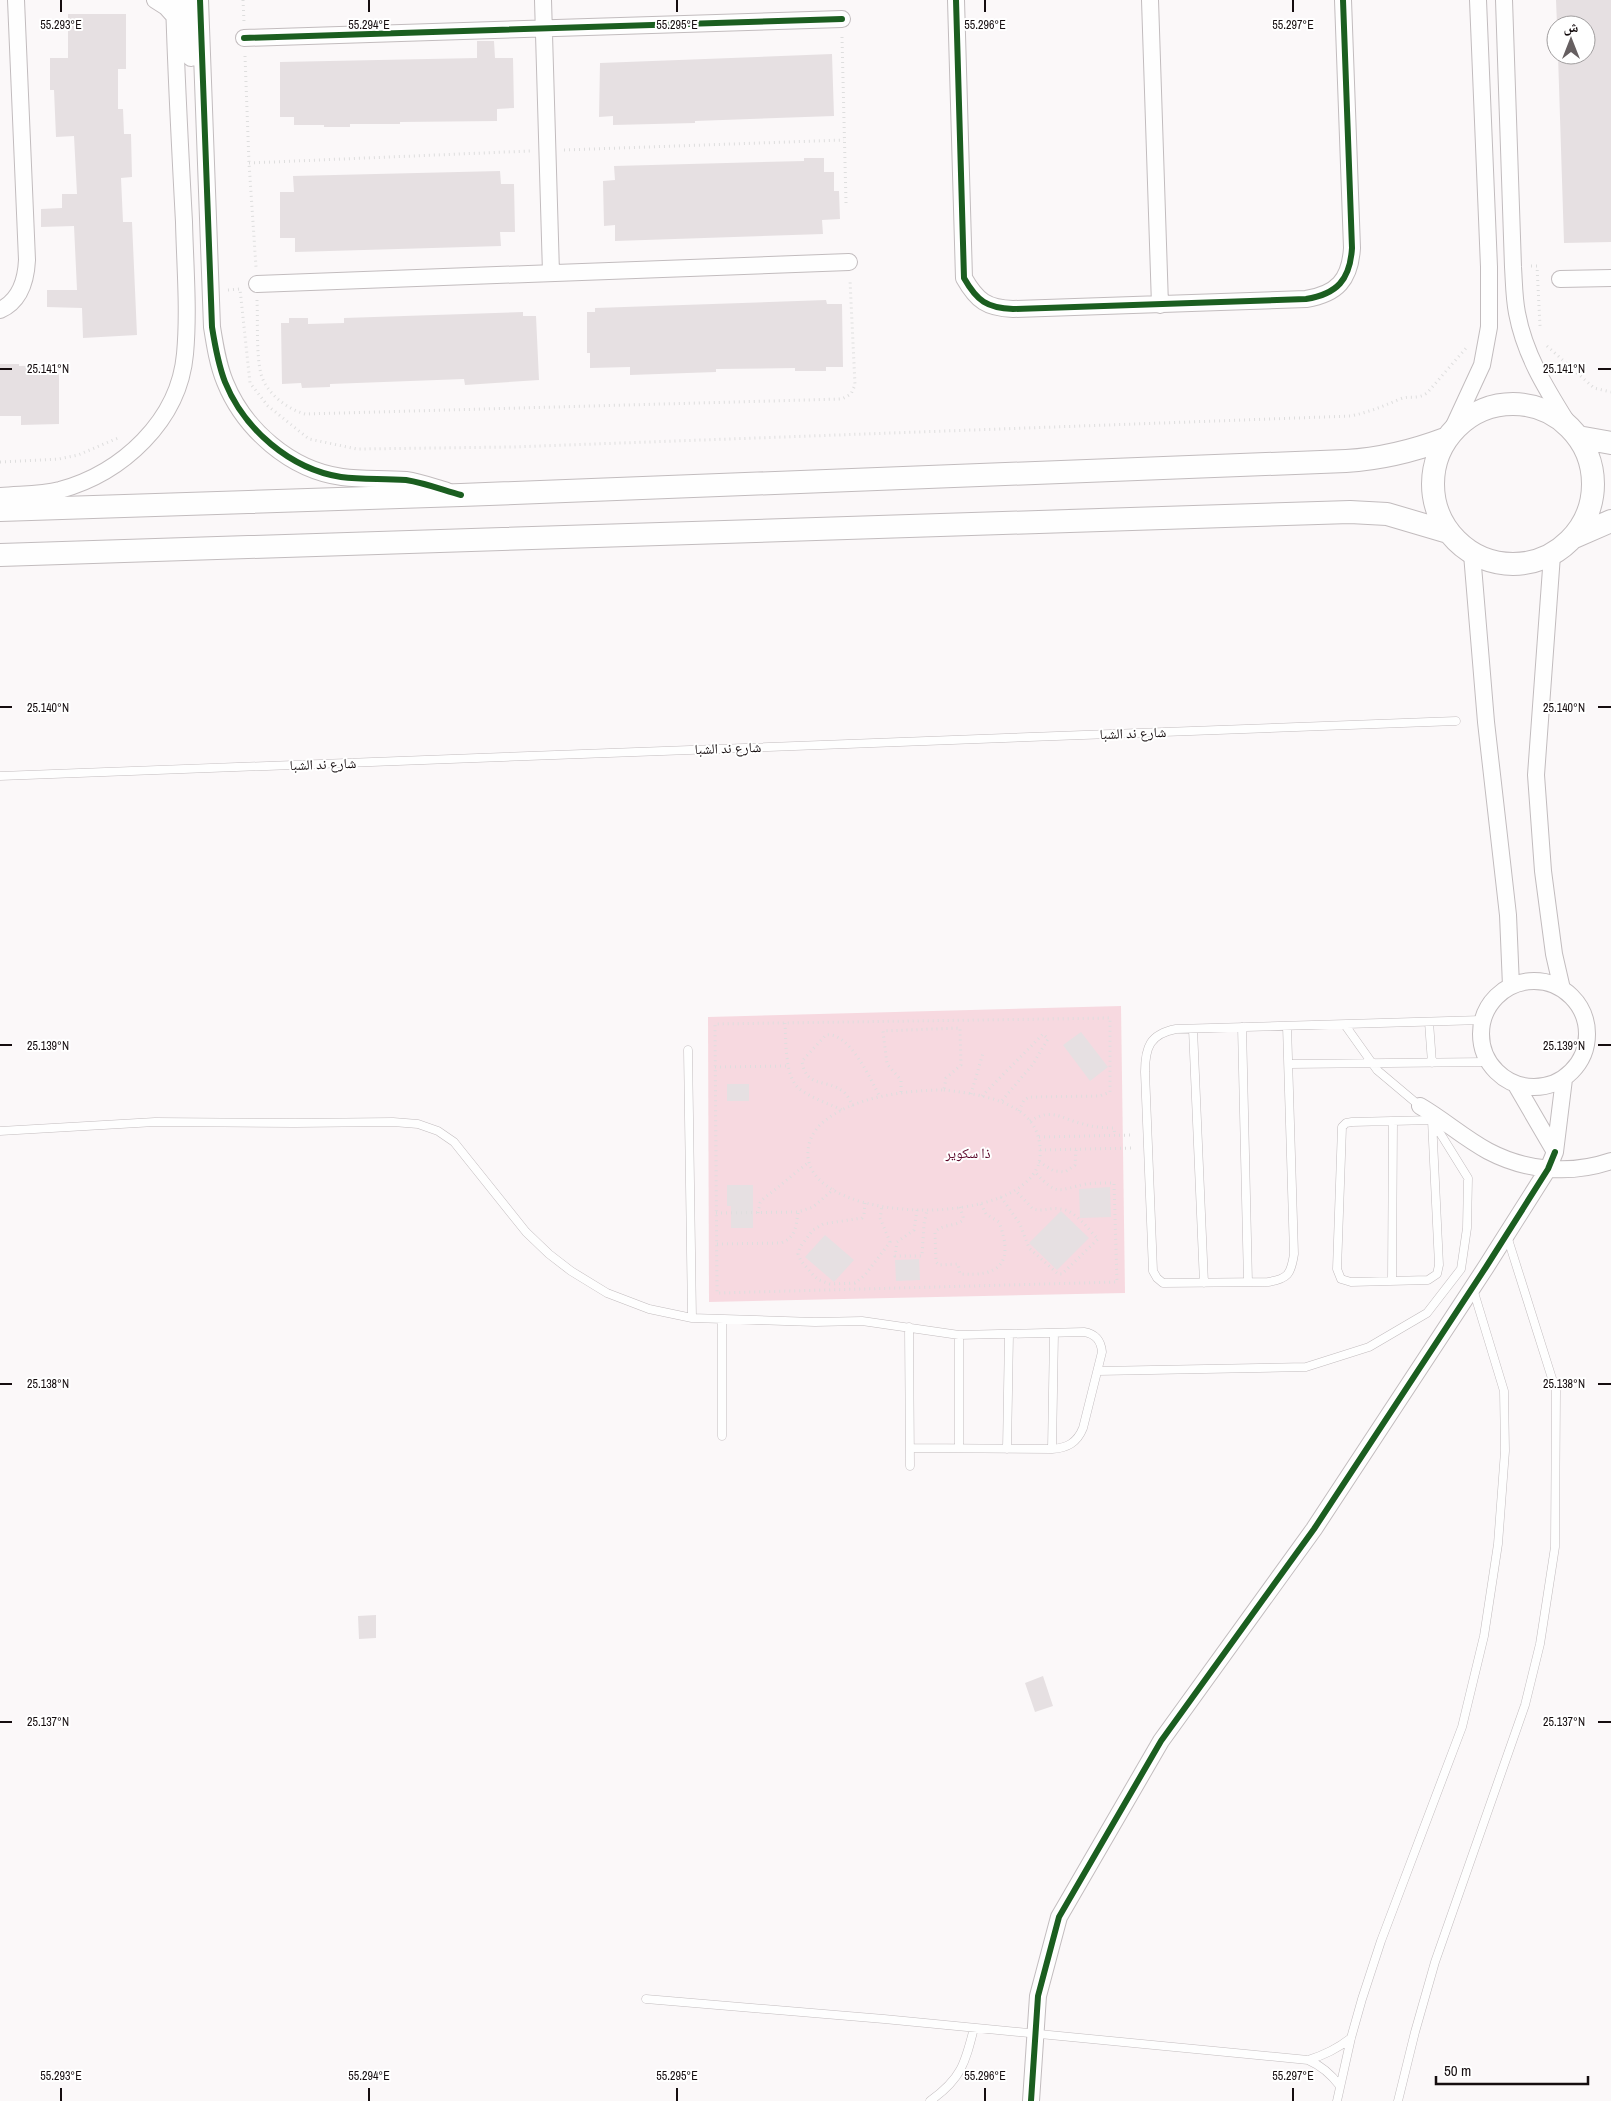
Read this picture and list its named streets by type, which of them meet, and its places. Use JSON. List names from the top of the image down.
{
  "streets": {
    "lane": ["شارع ند الشبا"]
  },
  "parks": ["ذا سكوير"],
  "scale_bar": "50 m",
  "north": "top",
  "coordinates": [
    "55.293°E",
    "55.294°E",
    "55.295°E",
    "55.296°E",
    "55.297°E",
    "25.141°N",
    "25.140°N",
    "25.139°N",
    "25.138°N",
    "25.137°N"
  ]
}
